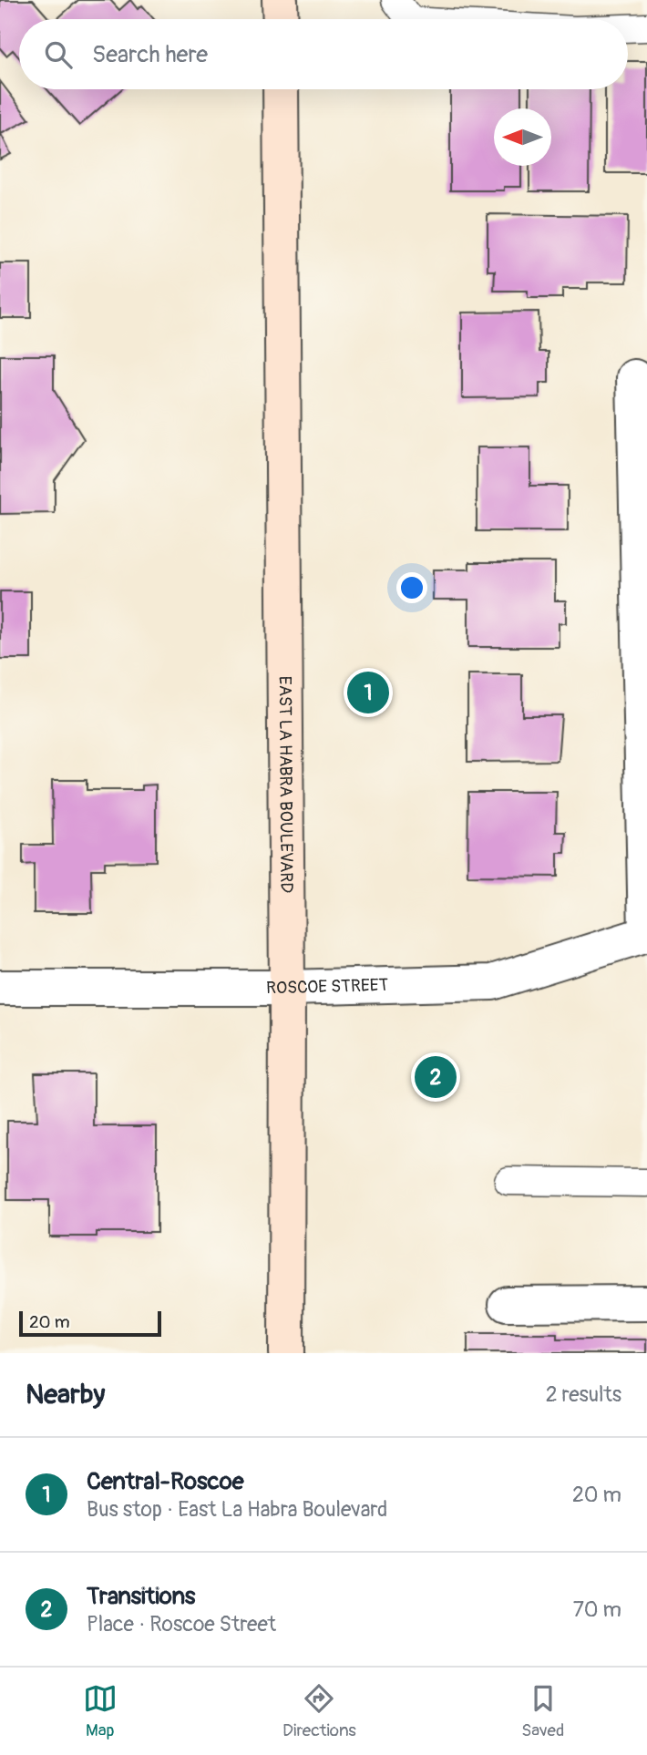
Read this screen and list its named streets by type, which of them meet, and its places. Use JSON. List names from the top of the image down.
{
  "streets": {
    "main road": ["EAST LA HABRA BOULEVARD"],
    "street": ["ROSCOE STREET"]
  },
  "crossings": [
    ["EAST LA HABRA BOULEVARD", "ROSCOE STREET"]
  ],
  "scale_bar": "20 m",
  "north": "left",
  "page": {
    "search": "Search here",
    "pins": ["1", "2"],
    "scale": "20 m",
    "heading": ["Nearby", "2 results"],
    "list": [
      {
        "mark": "1",
        "name": "Central-Roscoe",
        "note": "Bus stop · East La Habra Boulevard",
        "value": "20 m"
      },
      {
        "mark": "2",
        "name": "Transitions",
        "note": "Place · Roscoe Street",
        "value": "70 m"
      }
    ],
    "nav": ["Map", "Directions", "Saved"]
  }
}
